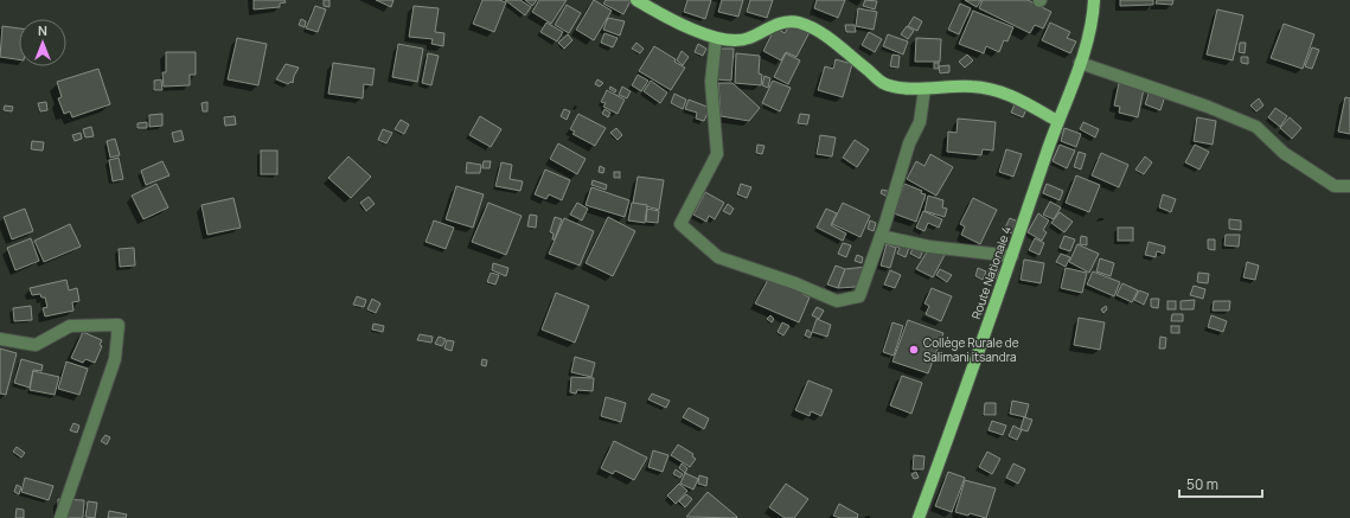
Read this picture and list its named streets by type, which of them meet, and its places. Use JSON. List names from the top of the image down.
{
  "streets": {
    "main road": ["Route Nationale 4"]
  },
  "places": ["Collège Rurale de Salimani itsandra"],
  "scale_bar": "50 m",
  "north": "top"
}
